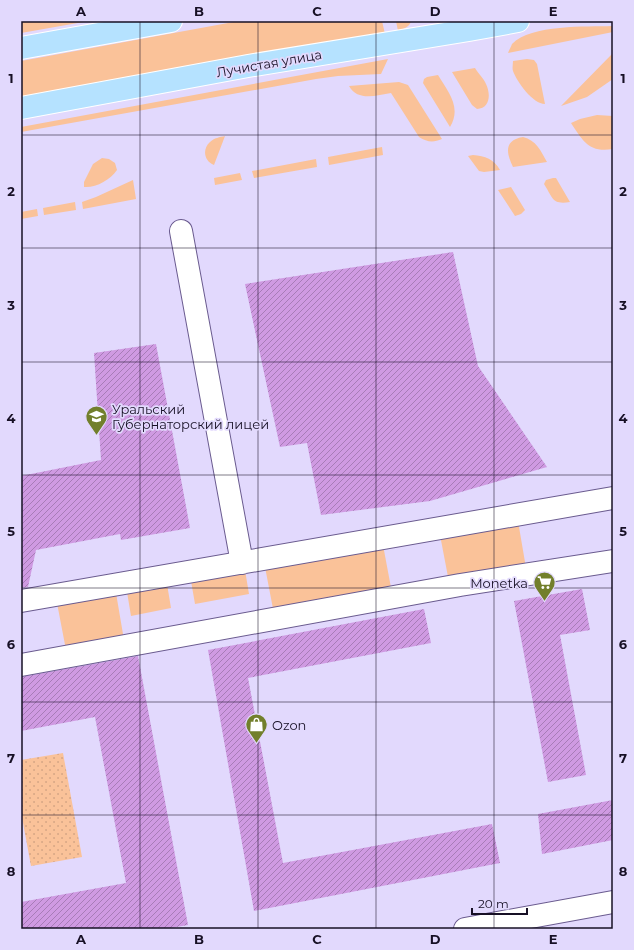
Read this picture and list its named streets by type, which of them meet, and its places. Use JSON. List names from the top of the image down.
{
  "streets": {
    "main road": ["Лучистая улица"]
  },
  "places": {
    "school or university": ["Уральский Губернаторский лицей"],
    "supermarket": ["Monetka"],
    "shop": ["Ozon"]
  },
  "scale_bar": "20 m",
  "grid": {
    "columns": [
      "A",
      "B",
      "C",
      "D",
      "E"
    ],
    "rows": [
      "1",
      "2",
      "3",
      "4",
      "5",
      "6",
      "7",
      "8"
    ]
  }
}
